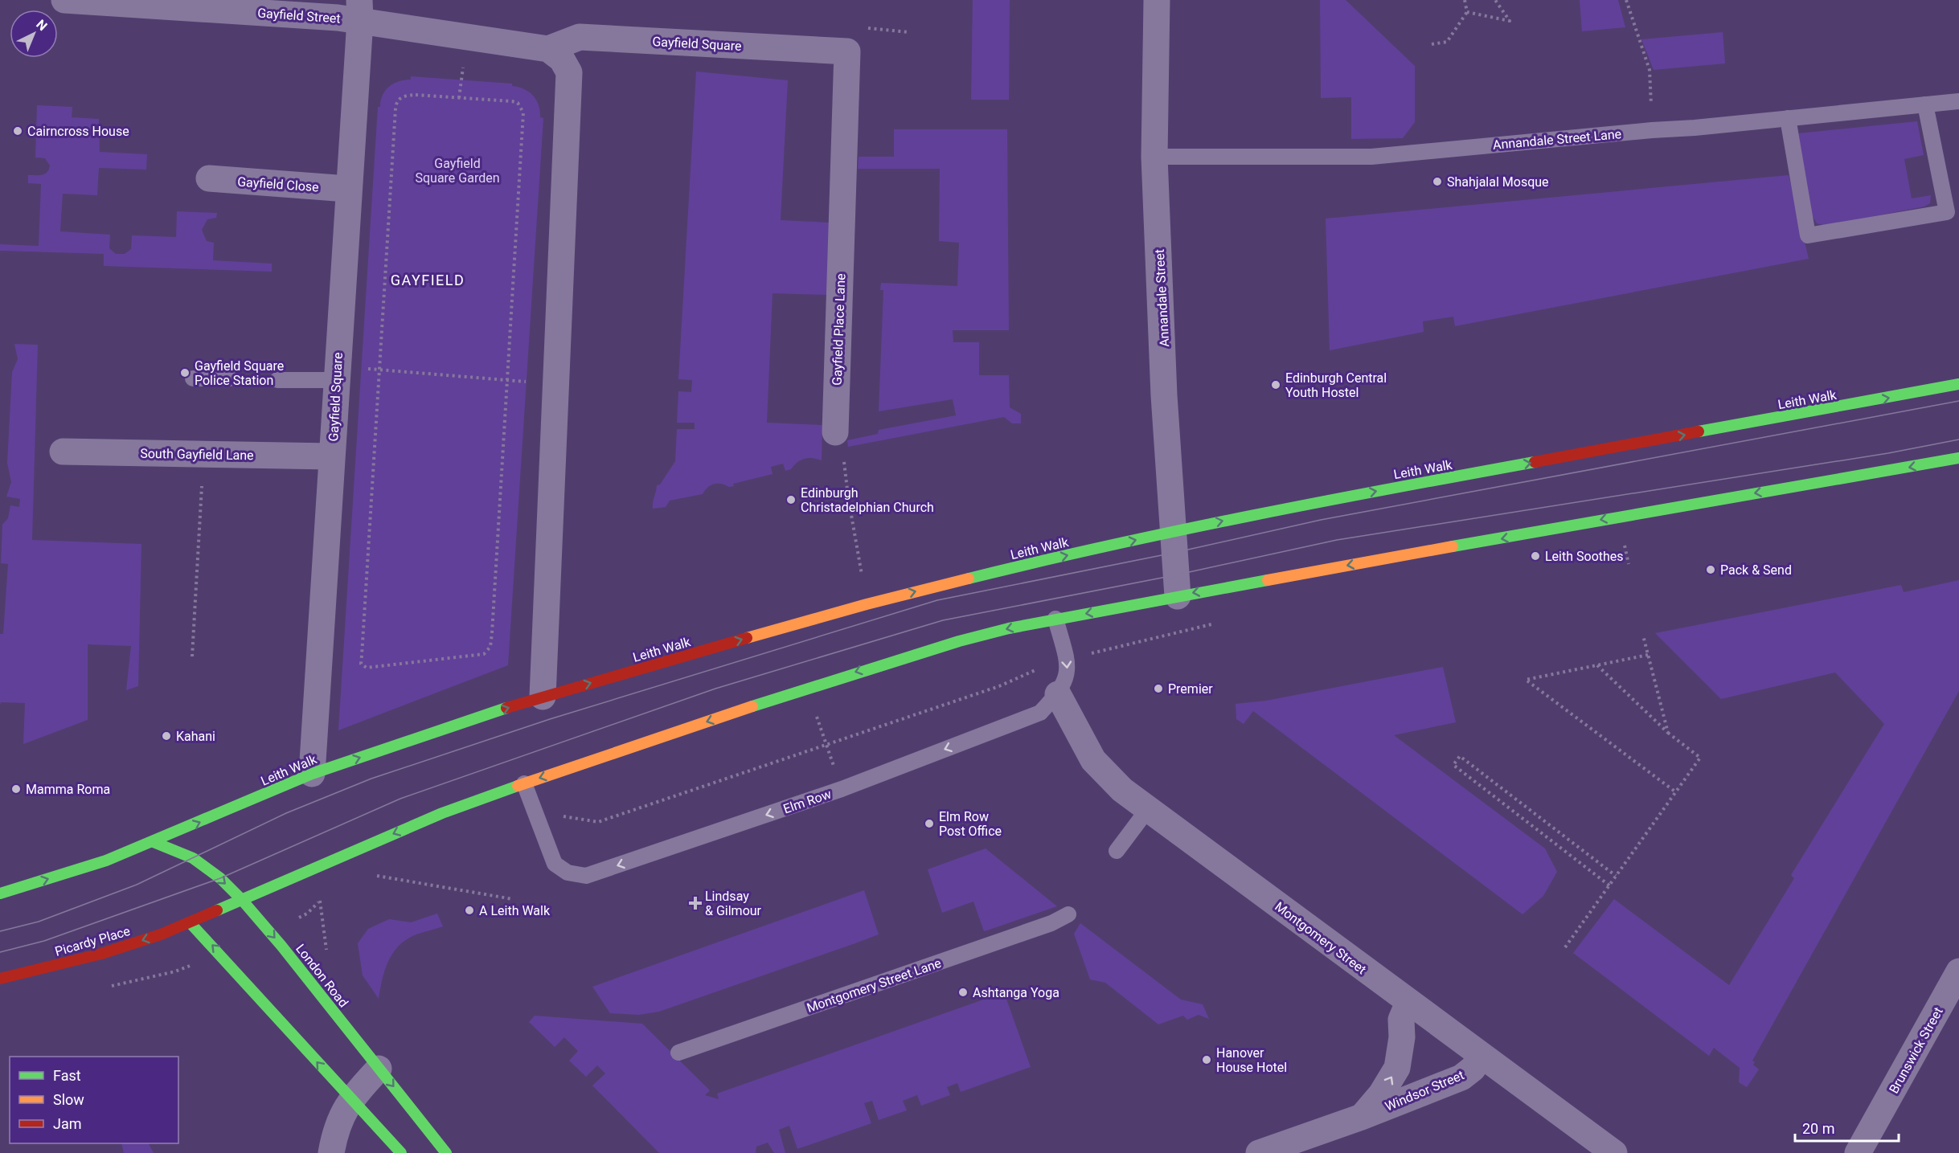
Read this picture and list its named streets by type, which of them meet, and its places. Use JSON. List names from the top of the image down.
{
  "streets": {
    "main road": ["Leith Walk", "Picardy Place", "London Road"],
    "street": [
      "Gayfield Street",
      "Gayfield Square",
      "Gayfield Close",
      "Annandale Street",
      "Gayfield Place Lane",
      "South Gayfield Lane",
      "Montgomery Street",
      "Brunswick Street",
      "Windsor Street"
    ],
    "lane": ["Annandale Street Lane", "Elm Row", "Montgomery Street Lane"]
  },
  "crossings": [
    ["Gayfield Street", "Gayfield Square"],
    ["Gayfield Square", "Gayfield Close"],
    ["Gayfield Square", "Gayfield Place Lane"],
    ["Gayfield Square", "Leith Walk"],
    ["Gayfield Square", "South Gayfield Lane"],
    ["Annandale Street Lane", "Annandale Street"],
    ["Annandale Street", "Leith Walk"],
    ["Leith Walk", "London Road"],
    ["Elm Row", "Montgomery Street"],
    ["Montgomery Street", "Windsor Street"]
  ],
  "one_way": ["Elm Row"],
  "districts": ["GAYFIELD"],
  "parks": ["Gayfield Square Garden"],
  "places": {
    "other": [
      "Cairncross House",
      "Shahjalal Mosque",
      "Gayfield Square Police Station",
      "Edinburgh Central Youth Hostel",
      "Edinburgh Christadelphian Church",
      "Leith Soothes",
      "Pack & Send",
      "Premier",
      "Kahani",
      "Mamma Roma",
      "Elm Row Post Office",
      "A Leith Walk",
      "Ashtanga Yoga",
      "Hanover House Hotel"
    ],
    "health": ["Lindsay & Gilmour"]
  },
  "legend": ["Fast", "Slow", "Jam"],
  "scale_bar": "20 m",
  "north": "top right"
}
